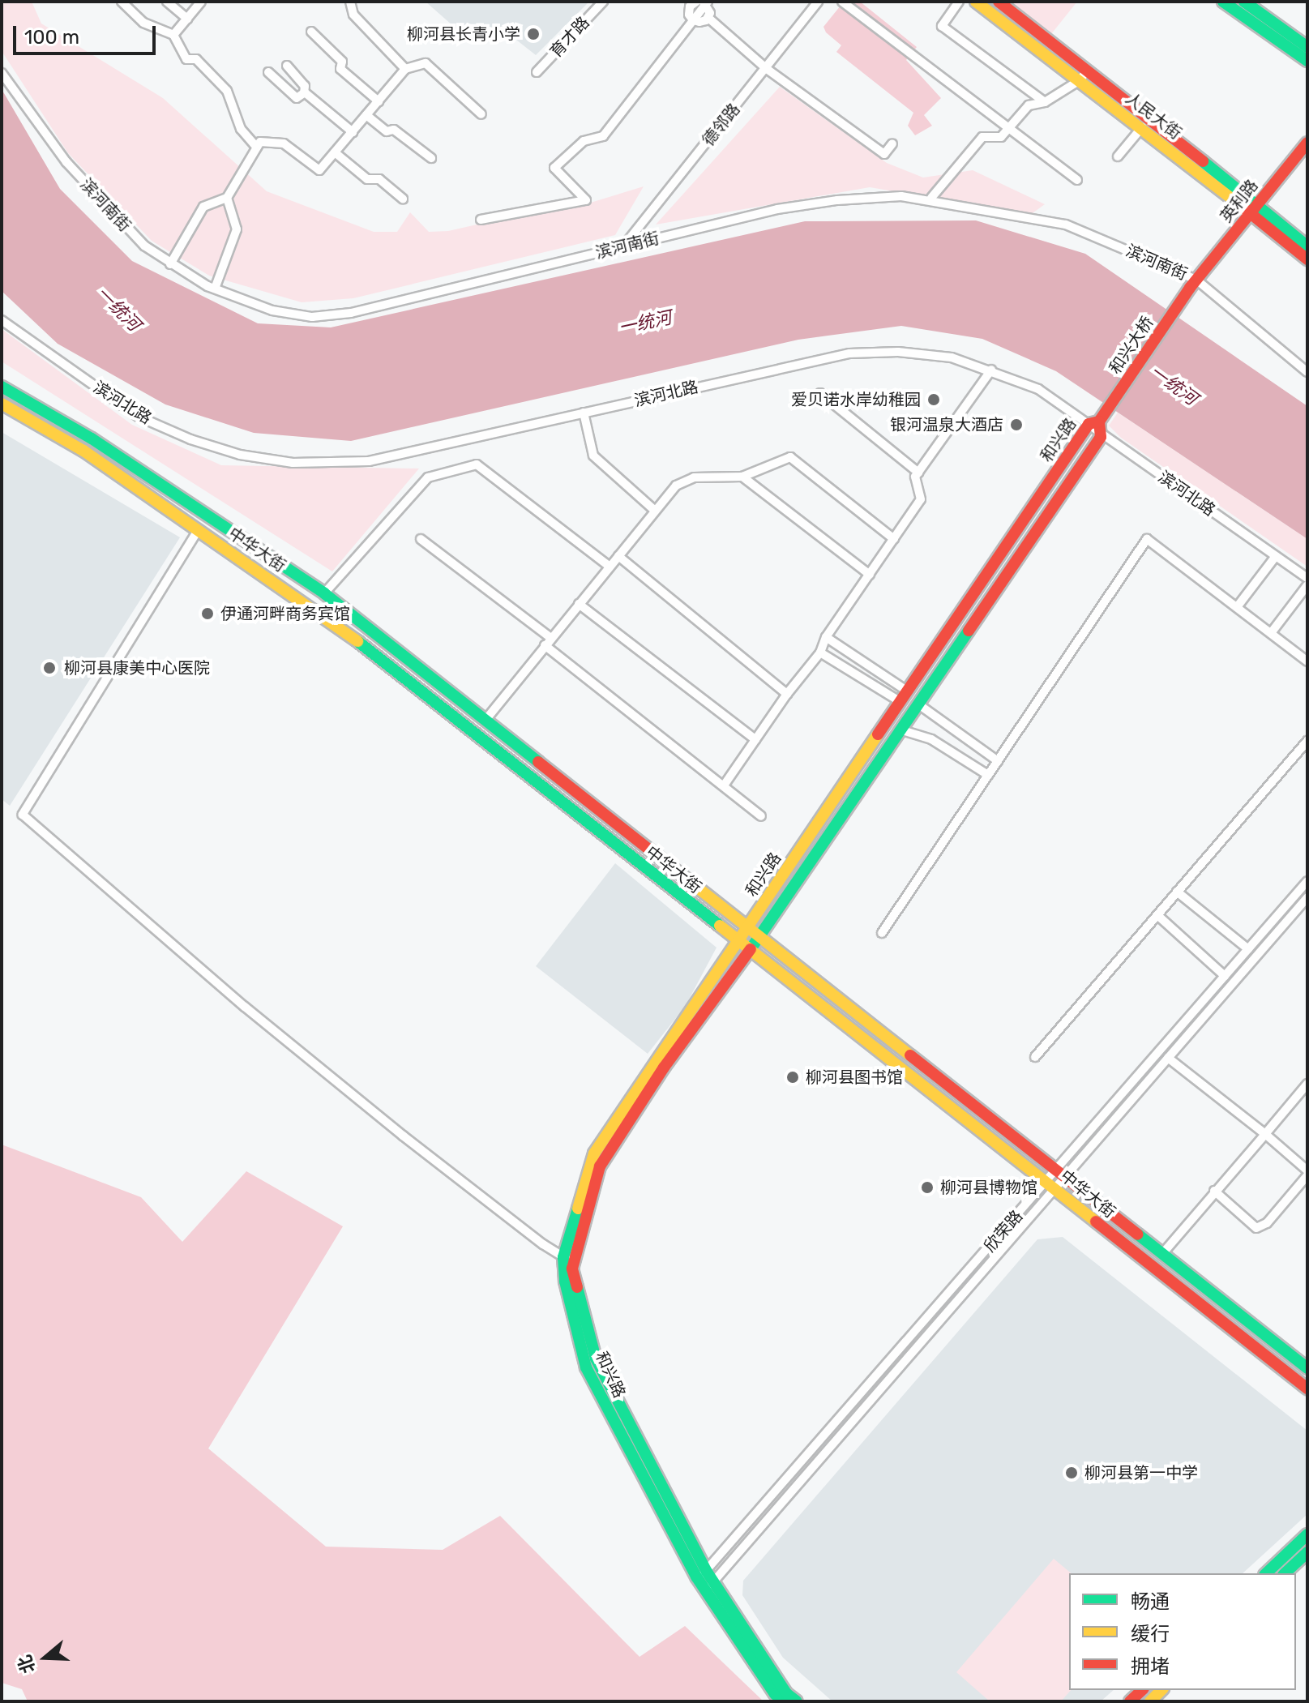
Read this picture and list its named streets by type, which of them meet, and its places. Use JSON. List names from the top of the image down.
{
  "streets": {
    "street": [
      "育才路",
      "人民大街",
      "德邻路",
      "英利路",
      "滨河南街",
      "和兴大桥",
      "滨河北路",
      "和兴路",
      "中华大街",
      "欣荣路"
    ]
  },
  "crossings": [
    ["人民大街", "英利路"],
    ["德邻路", "滨河南街"],
    ["英利路", "滨河南街"],
    ["英利路", "和兴大桥"],
    ["滨河南街", "和兴大桥"],
    ["和兴大桥", "滨河北路"],
    ["和兴大桥", "和兴路"],
    ["滨河北路", "和兴路"],
    ["和兴路", "中华大街"],
    ["和兴路", "欣荣路"],
    ["中华大街", "欣荣路"]
  ],
  "water": ["一统河"],
  "places": [
    "柳河县长青小学",
    "爱贝诺水岸幼稚园",
    "银河温泉大酒店",
    "伊通河畔商务宾馆",
    "柳河县康美中心医院",
    "柳河县图书馆",
    "柳河县博物馆",
    "柳河县第一中学"
  ],
  "legend": ["畅通", "缓行", "拥堵"],
  "scale_bar": "100 m",
  "north": "left"
}
